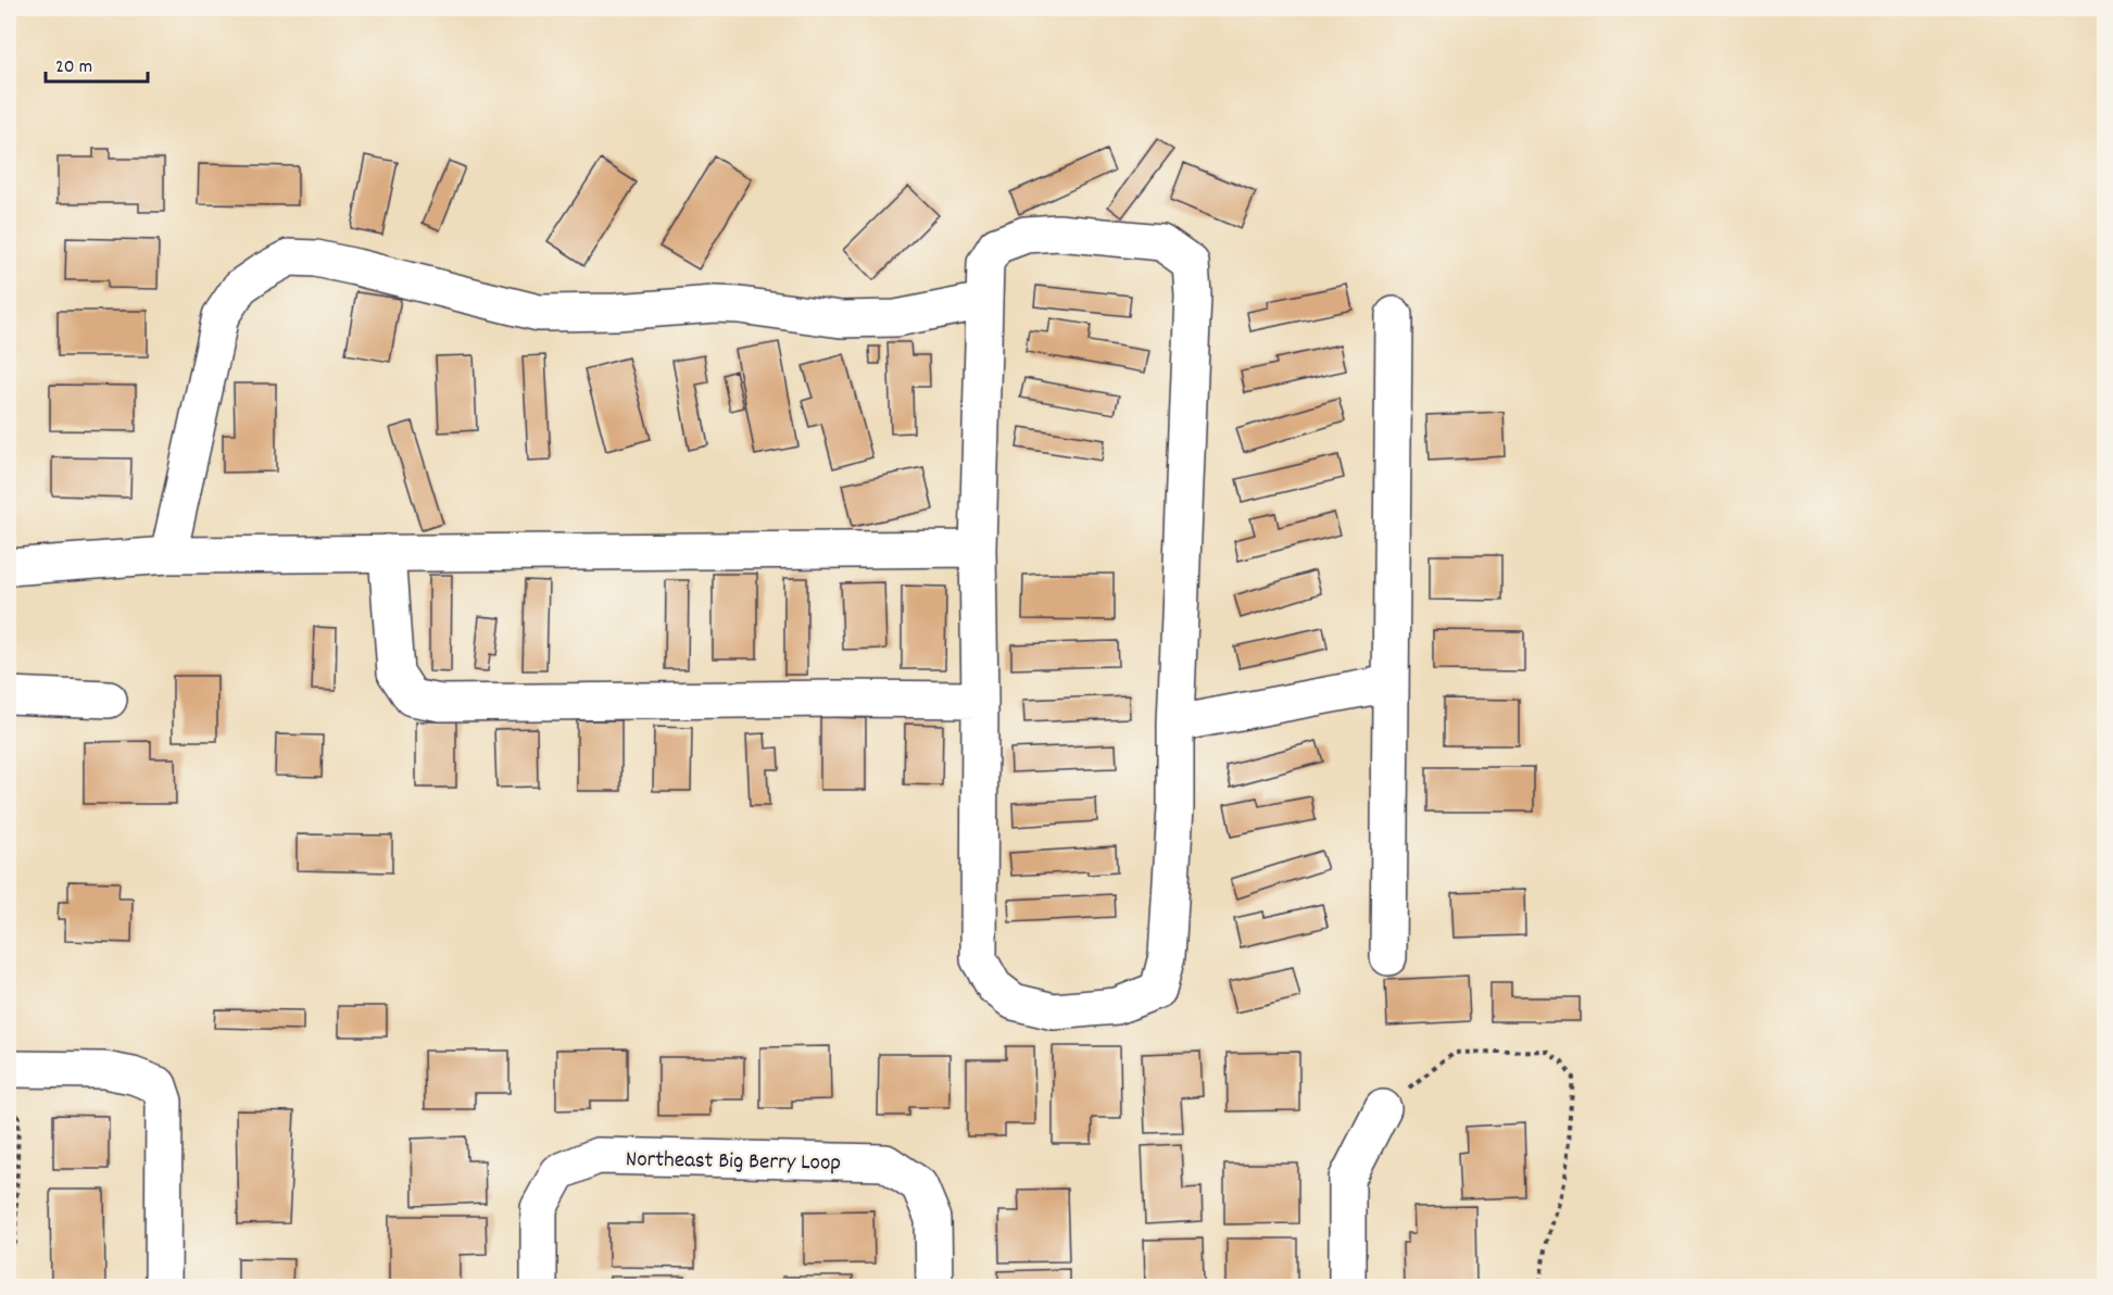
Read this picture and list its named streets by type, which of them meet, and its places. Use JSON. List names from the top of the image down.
{
  "streets": {
    "street": ["Northeast Big Berry Loop"]
  },
  "scale_bar": "20 m"
}
